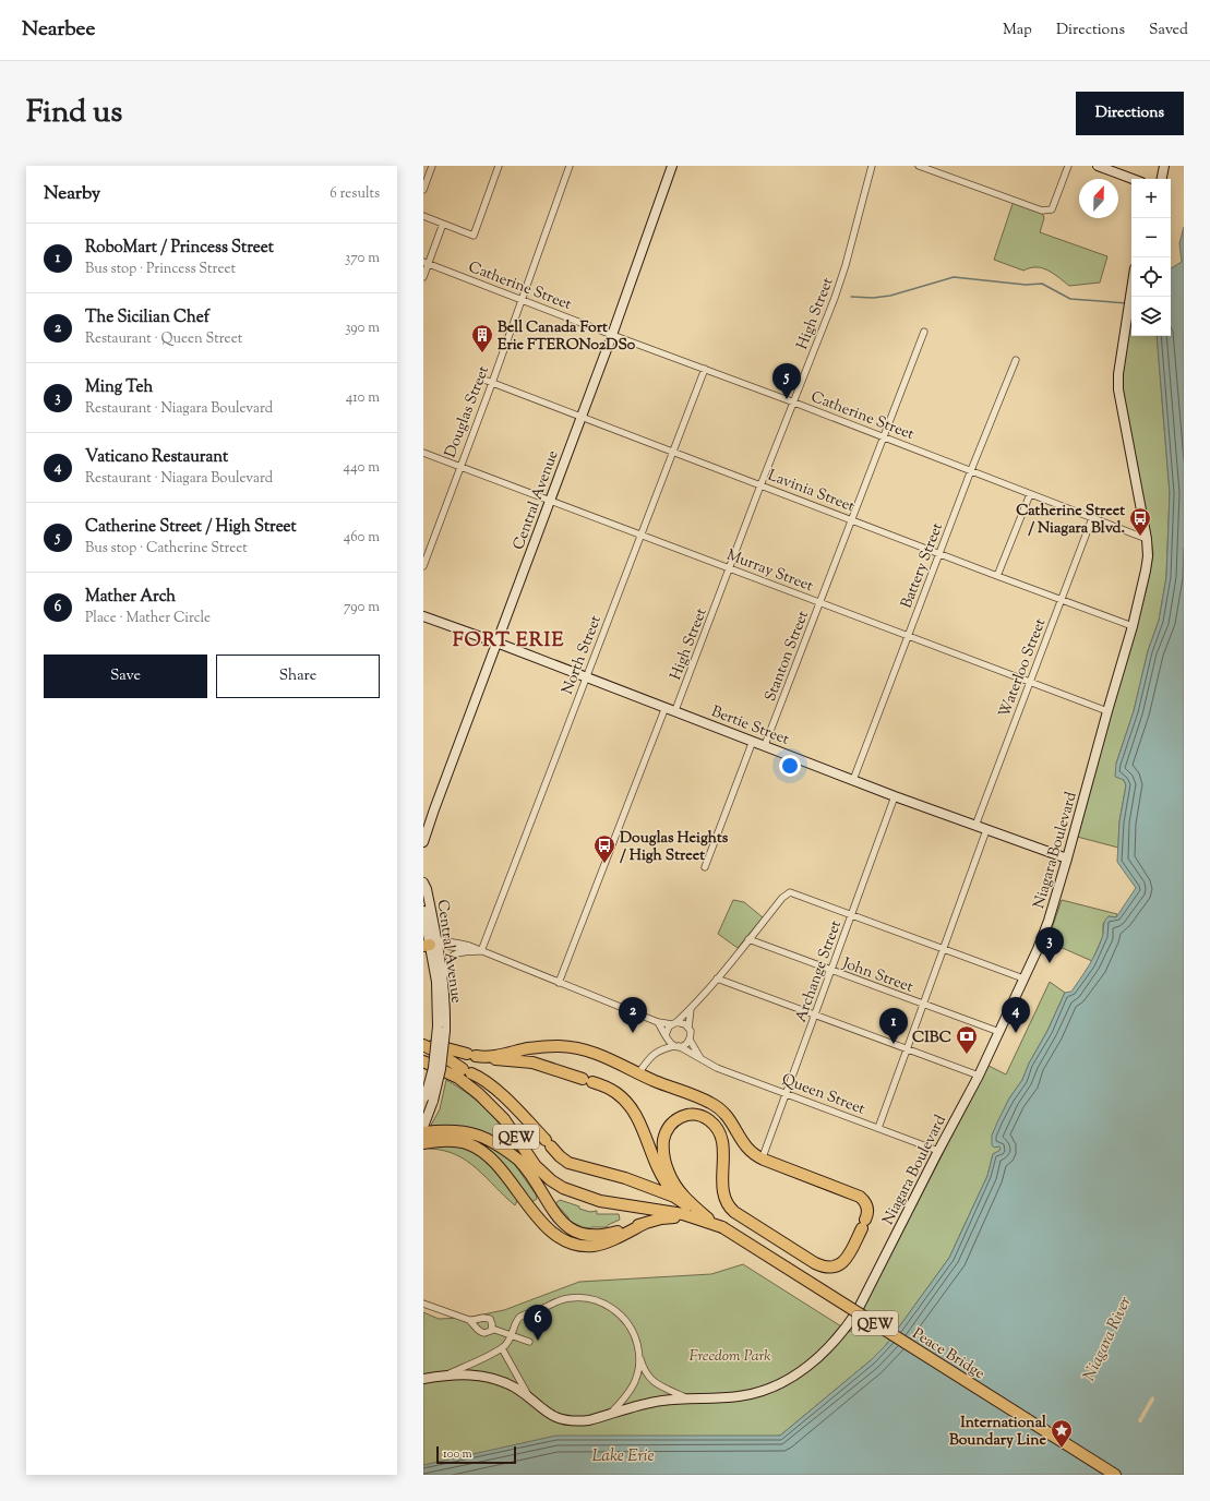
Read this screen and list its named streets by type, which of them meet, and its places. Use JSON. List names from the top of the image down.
{
  "streets": {
    "highway": ["QEW", "Peace Bridge"],
    "main road": ["Central Avenue", "Bertie Street", "Niagara Boulevard"],
    "street": [
      "Catherine Street",
      "High Street",
      "Douglas Street",
      "Lavinia Street",
      "Battery Street",
      "Murray Street",
      "North Street",
      "Stanton Street",
      "Waterloo Street",
      "Archange Street",
      "John Street",
      "Queen Street"
    ]
  },
  "crossings": [
    ["Catherine Street", "High Street"],
    ["Catherine Street", "Douglas Street"],
    ["Catherine Street", "Central Avenue"],
    ["Catherine Street", "Battery Street"],
    ["Catherine Street", "North Street"],
    ["Catherine Street", "Stanton Street"],
    ["Catherine Street", "Waterloo Street"],
    ["Catherine Street", "Niagara Boulevard"],
    ["High Street", "Lavinia Street"],
    ["High Street", "Murray Street"],
    ["High Street", "Bertie Street"],
    ["Douglas Street", "Lavinia Street"],
    ["Douglas Street", "Murray Street"],
    ["Lavinia Street", "Central Avenue"],
    ["Lavinia Street", "Battery Street"],
    ["Lavinia Street", "North Street"],
    ["Lavinia Street", "Stanton Street"],
    ["Lavinia Street", "Waterloo Street"],
    ["Lavinia Street", "Niagara Boulevard"],
    ["Central Avenue", "Murray Street"],
    ["Central Avenue", "Bertie Street"],
    ["Battery Street", "Murray Street"],
    ["Battery Street", "Bertie Street"],
    ["Murray Street", "North Street"],
    ["Murray Street", "Stanton Street"],
    ["Murray Street", "Waterloo Street"],
    ["Murray Street", "Niagara Boulevard"],
    ["North Street", "Bertie Street"],
    ["Stanton Street", "Bertie Street"],
    ["Waterloo Street", "Bertie Street"],
    ["Bertie Street", "Niagara Boulevard"],
    ["Bertie Street", "Archange Street"],
    ["Niagara Boulevard", "John Street"],
    ["Niagara Boulevard", "Queen Street"],
    ["Archange Street", "John Street"],
    ["Archange Street", "Queen Street"],
    ["QEW", "Peace Bridge"]
  ],
  "districts": ["FORT ERIE"],
  "water": ["Niagara River", "Lake Erie"],
  "parks": ["Freedom Park"],
  "places": {
    "building": ["Bell Canada Fort Erie FTERON02DS0"],
    "bus stop": ["Catherine Street / Niagara Blvd.", "Douglas Heights / High Street"],
    "bank": ["CIBC"],
    "place": ["International Boundary Line"]
  },
  "scale_bar": "100 m",
  "north": "top",
  "page": {
    "header": "Nearbee",
    "nav": ["Map", "Directions", "Saved"],
    "title": "Find us",
    "buttons": [
      "Directions",
      ["Save", "Share"]
    ],
    "heading": ["Nearby", "6 results"],
    "map_buttons": ["+", "−"],
    "list": [
      {
        "mark": "1",
        "name": "RoboMart / Princess Street",
        "note": "Bus stop · Princess Street",
        "value": "370 m"
      },
      {
        "mark": "2",
        "name": "The Sicilian Chef",
        "note": "Restaurant · Queen Street",
        "value": "390 m"
      },
      {
        "mark": "3",
        "name": "Ming Teh",
        "note": "Restaurant · Niagara Boulevard",
        "value": "410 m"
      },
      {
        "mark": "4",
        "name": "Vaticano Restaurant",
        "note": "Restaurant · Niagara Boulevard",
        "value": "440 m"
      },
      {
        "mark": "5",
        "name": "Catherine Street / High Street",
        "note": "Bus stop · Catherine Street",
        "value": "460 m"
      },
      {
        "mark": "6",
        "name": "Mather Arch",
        "note": "Place · Mather Circle",
        "value": "790 m"
      }
    ],
    "pins": [
      "5",
      "3",
      "2",
      "4",
      "1",
      "6"
    ],
    "scale": "100 m"
  }
}
